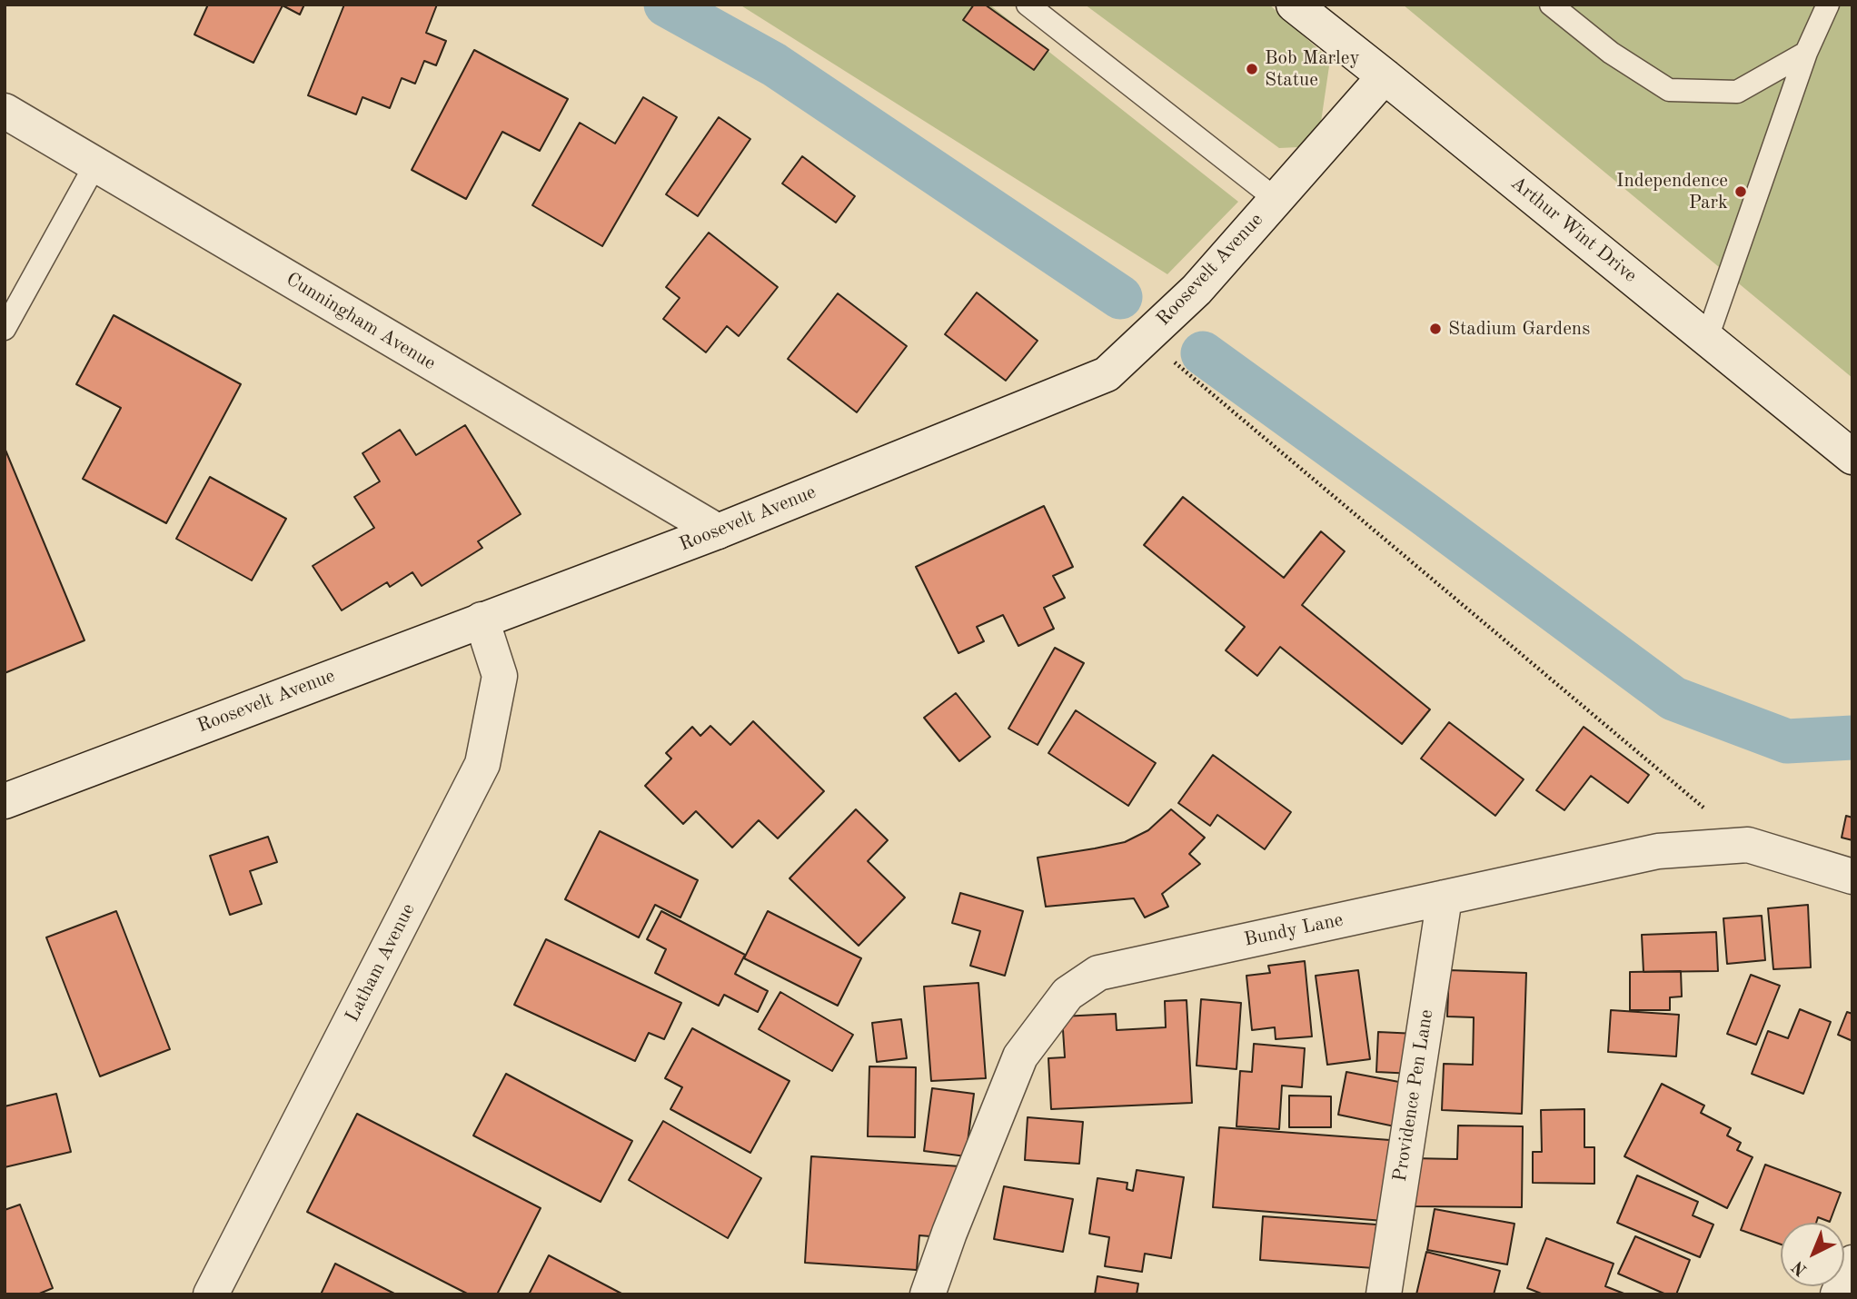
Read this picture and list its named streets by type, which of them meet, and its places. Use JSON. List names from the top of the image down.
{
  "streets": {
    "street": [
      "Arthur Wint Drive",
      "Roosevelt Avenue",
      "Cunningham Avenue",
      "Bundy Lane",
      "Latham Avenue",
      "Providence Pen Lane"
    ]
  },
  "crossings": [
    ["Arthur Wint Drive", "Roosevelt Avenue"],
    ["Roosevelt Avenue", "Cunningham Avenue"],
    ["Roosevelt Avenue", "Latham Avenue"],
    ["Bundy Lane", "Providence Pen Lane"]
  ],
  "places": ["Bob Marley Statue", "Independence Park", "Stadium Gardens"],
  "north": "bottom left"
}
